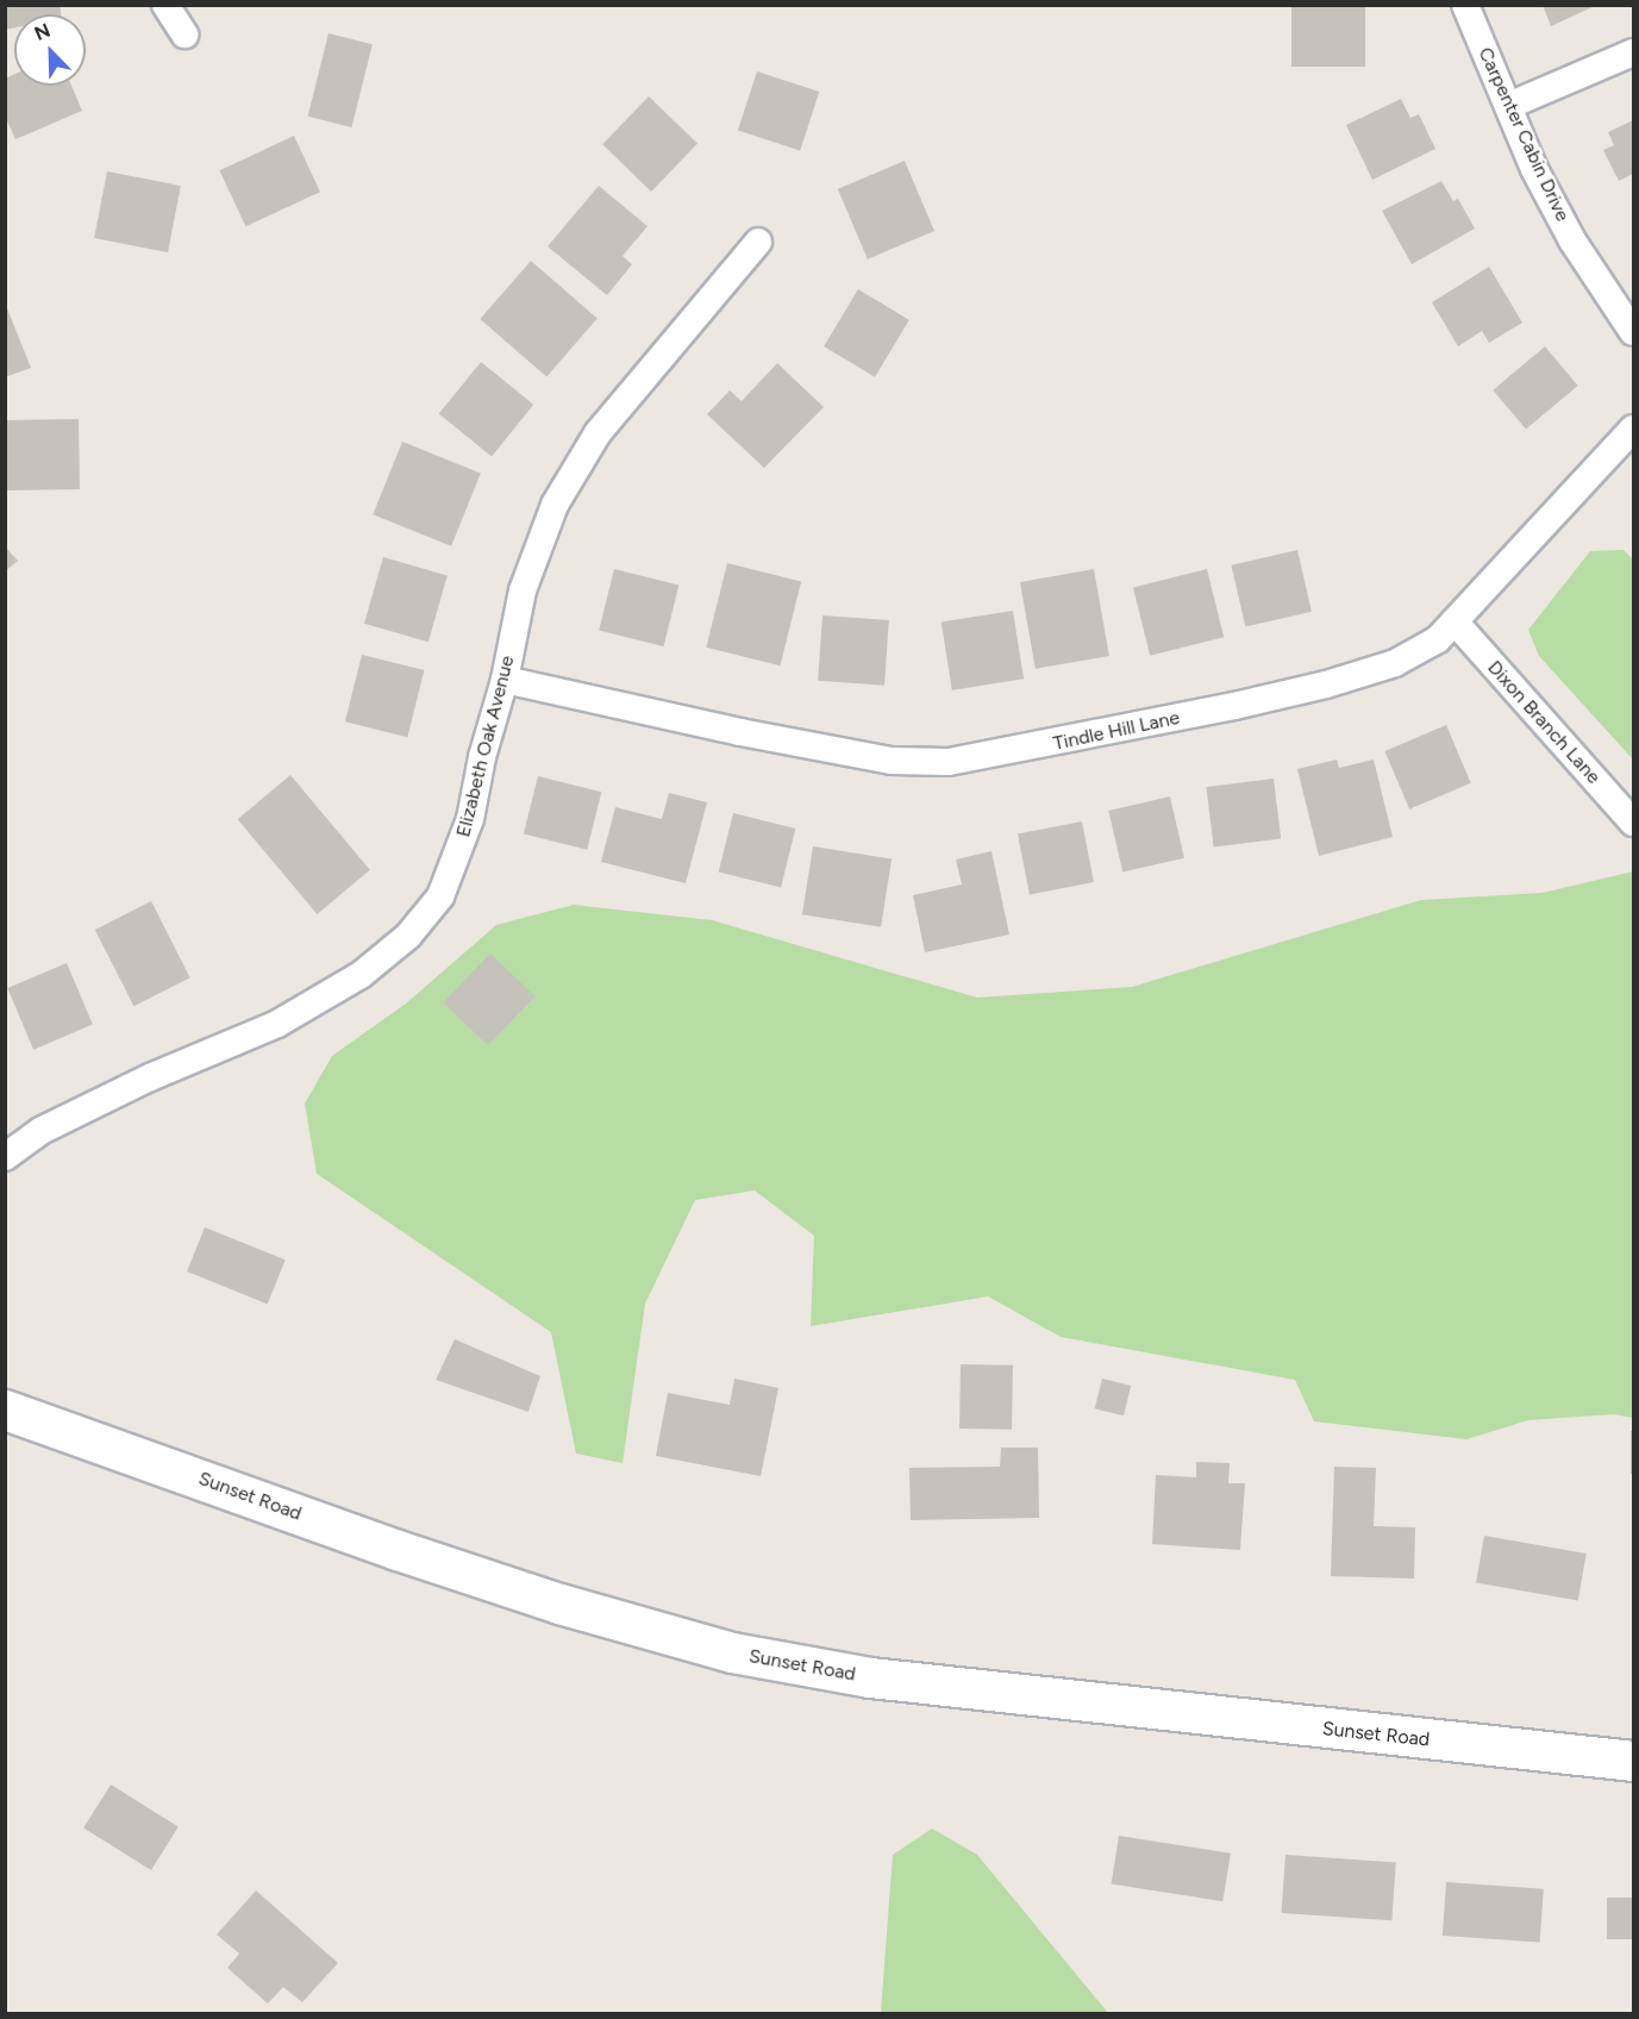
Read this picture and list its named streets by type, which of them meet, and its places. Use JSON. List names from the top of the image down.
{
  "streets": {
    "main road": ["Sunset Road"],
    "street": [
      "Carpenter Cabin Drive",
      "Dixon Branch Lane",
      "Tindle Hill Lane",
      "Elizabeth Oak Avenue"
    ]
  },
  "crossings": [
    ["Dixon Branch Lane", "Tindle Hill Lane"],
    ["Tindle Hill Lane", "Elizabeth Oak Avenue"]
  ],
  "north": "top left"
}
